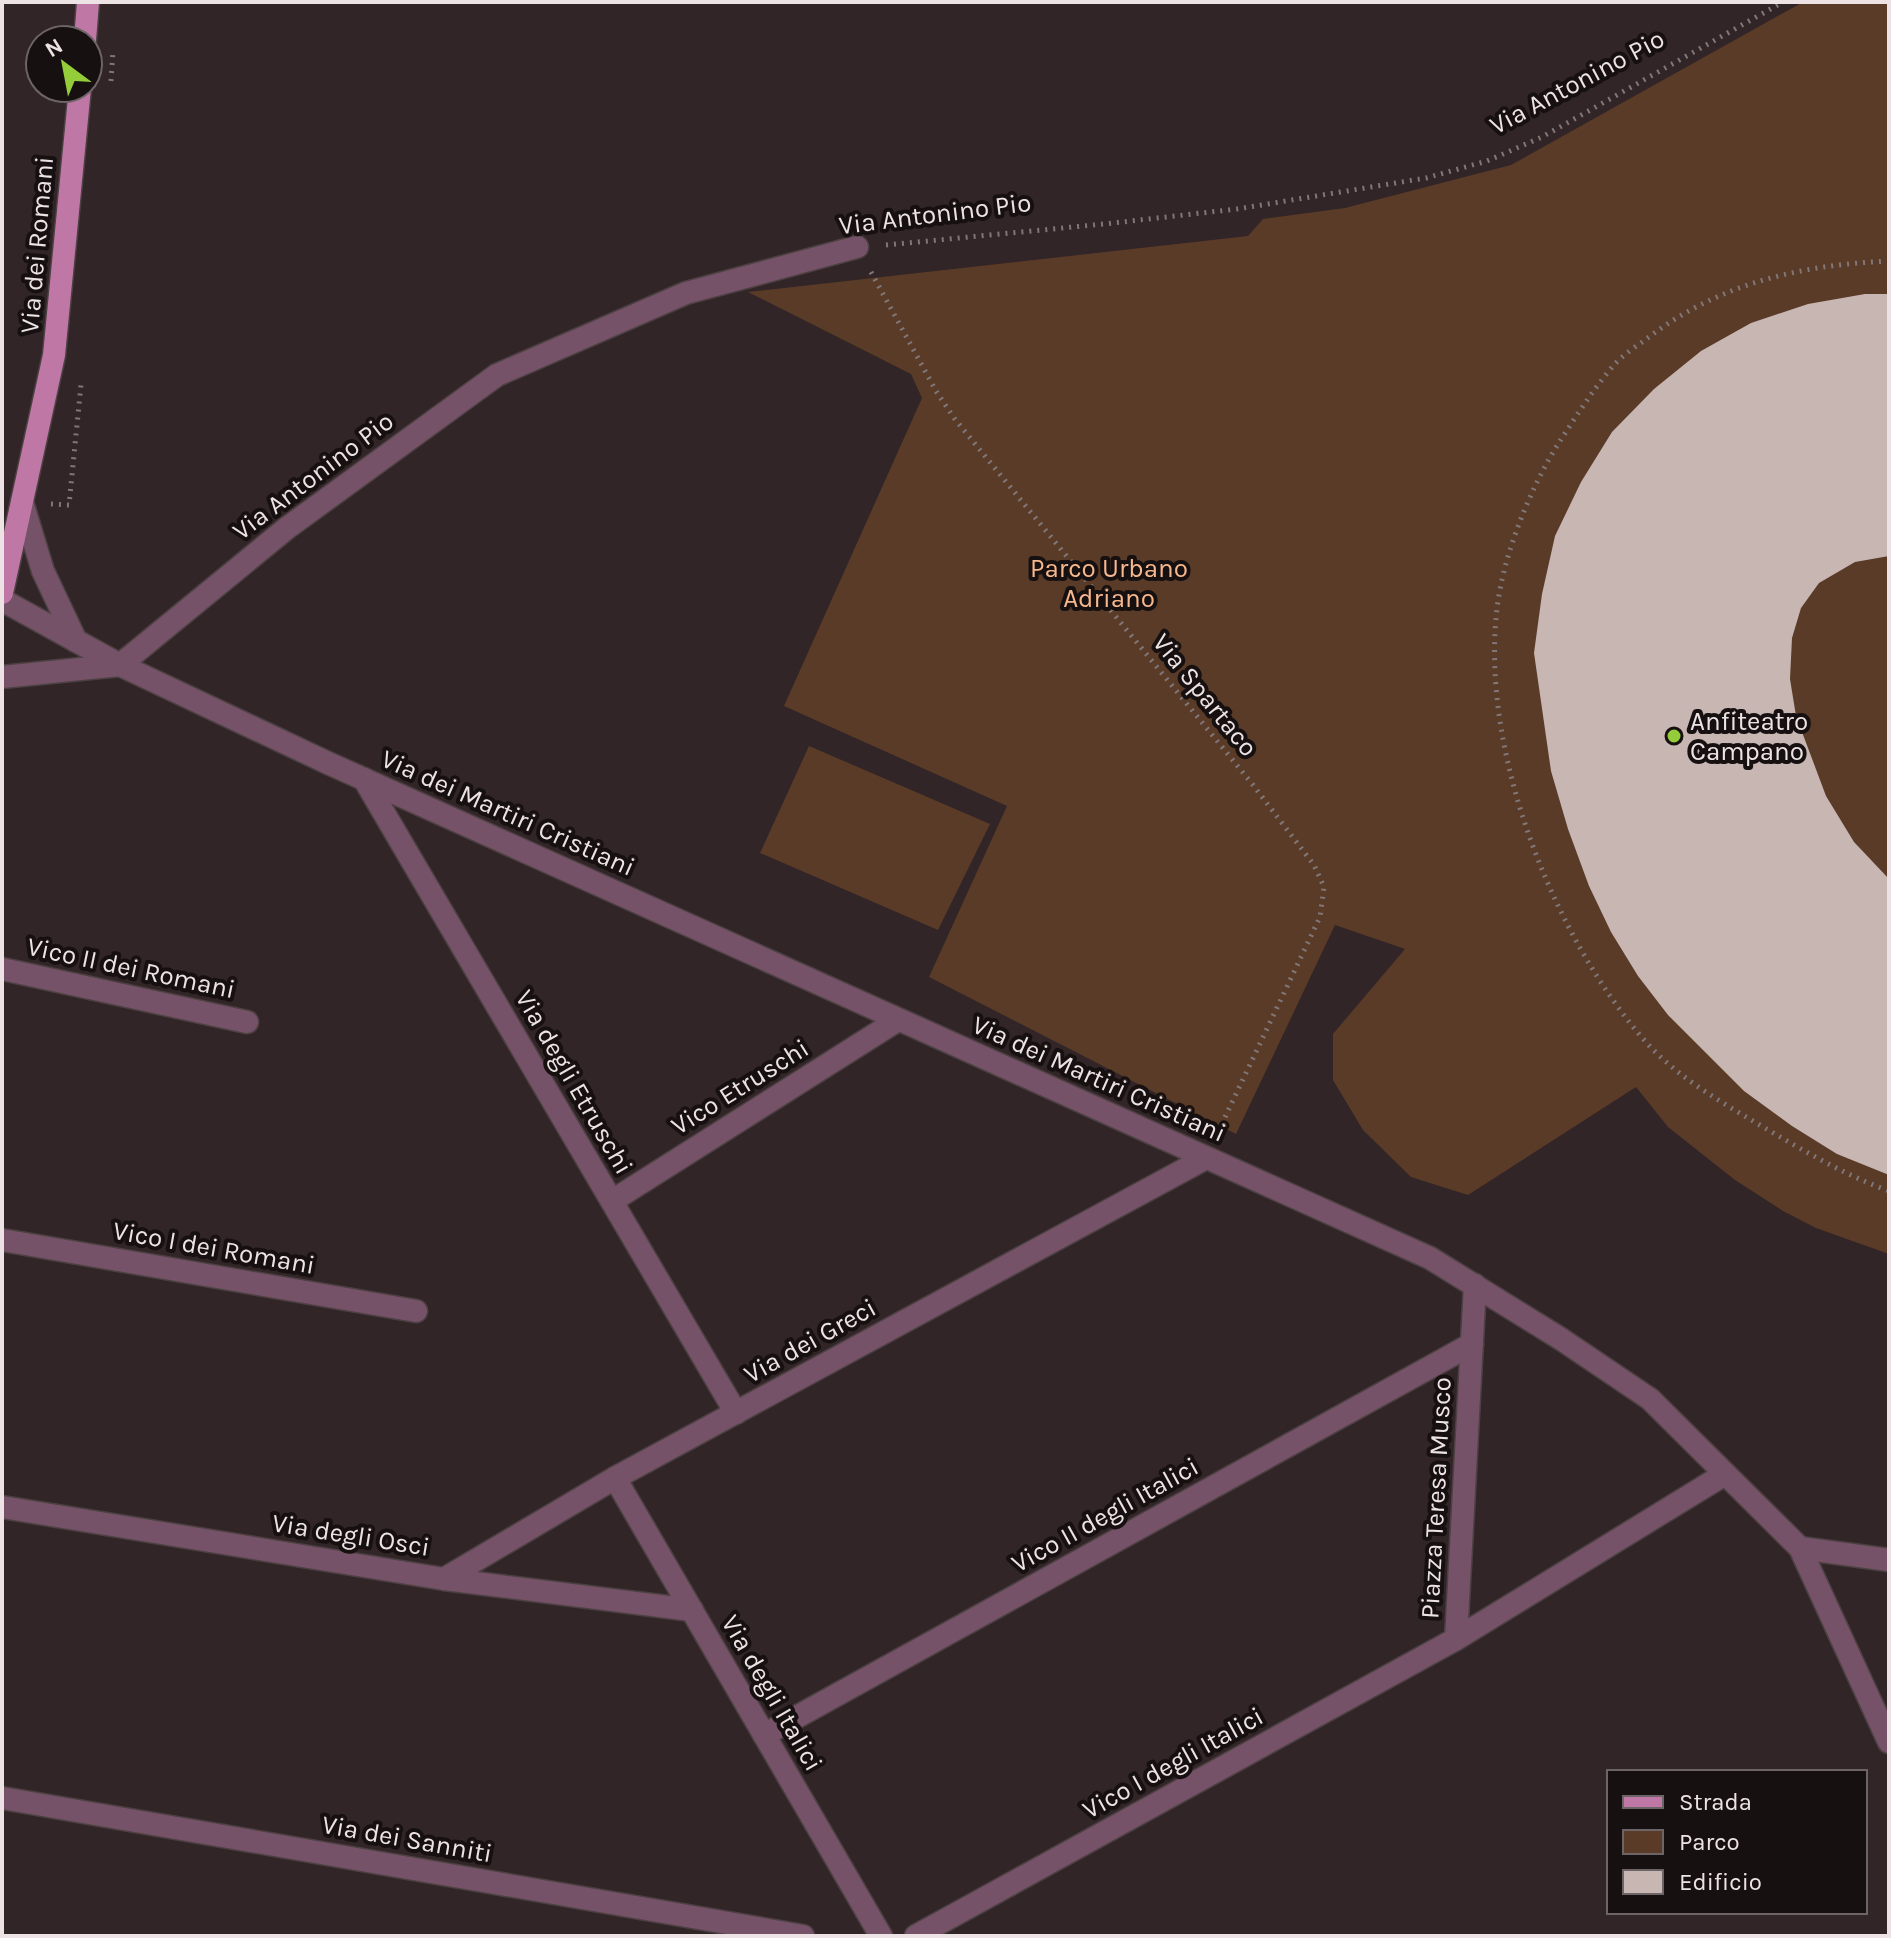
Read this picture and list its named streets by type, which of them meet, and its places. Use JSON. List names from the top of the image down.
{
  "streets": {
    "main road": ["Via dei Romani"],
    "street": [
      "Via Antonino Pio",
      "Via dei Martiri Cristiani",
      "Vico II dei Romani",
      "Via degli Etruschi",
      "Vico Etruschi",
      "Vico I dei Romani",
      "Via dei Greci",
      "Piazza Teresa Musco",
      "Vico II degli Italici",
      "Via degli Osci",
      "Via degli Italici",
      "Vico I degli Italici",
      "Via dei Sanniti"
    ],
    "path": ["Via Spartaco"]
  },
  "crossings": [
    ["Via Antonino Pio", "Via Spartaco"],
    ["Via Antonino Pio", "Via dei Martiri Cristiani"],
    ["Via Spartaco", "Via dei Martiri Cristiani"],
    ["Via Spartaco", "Via dei Greci"],
    ["Via dei Martiri Cristiani", "Via degli Etruschi"],
    ["Via dei Martiri Cristiani", "Vico Etruschi"],
    ["Via dei Martiri Cristiani", "Via dei Greci"],
    ["Via dei Martiri Cristiani", "Piazza Teresa Musco"],
    ["Via degli Etruschi", "Vico Etruschi"],
    ["Via degli Etruschi", "Via dei Greci"],
    ["Via dei Greci", "Via degli Osci"],
    ["Via dei Greci", "Via degli Italici"],
    ["Piazza Teresa Musco", "Vico II degli Italici"],
    ["Piazza Teresa Musco", "Vico I degli Italici"],
    ["Vico II degli Italici", "Via degli Italici"],
    ["Via degli Osci", "Via degli Italici"]
  ],
  "parks": ["Parco Urbano Adriano"],
  "places": ["Anfiteatro Campano"],
  "legend": ["Strada", "Parco", "Edificio"],
  "north": "top left"
}
